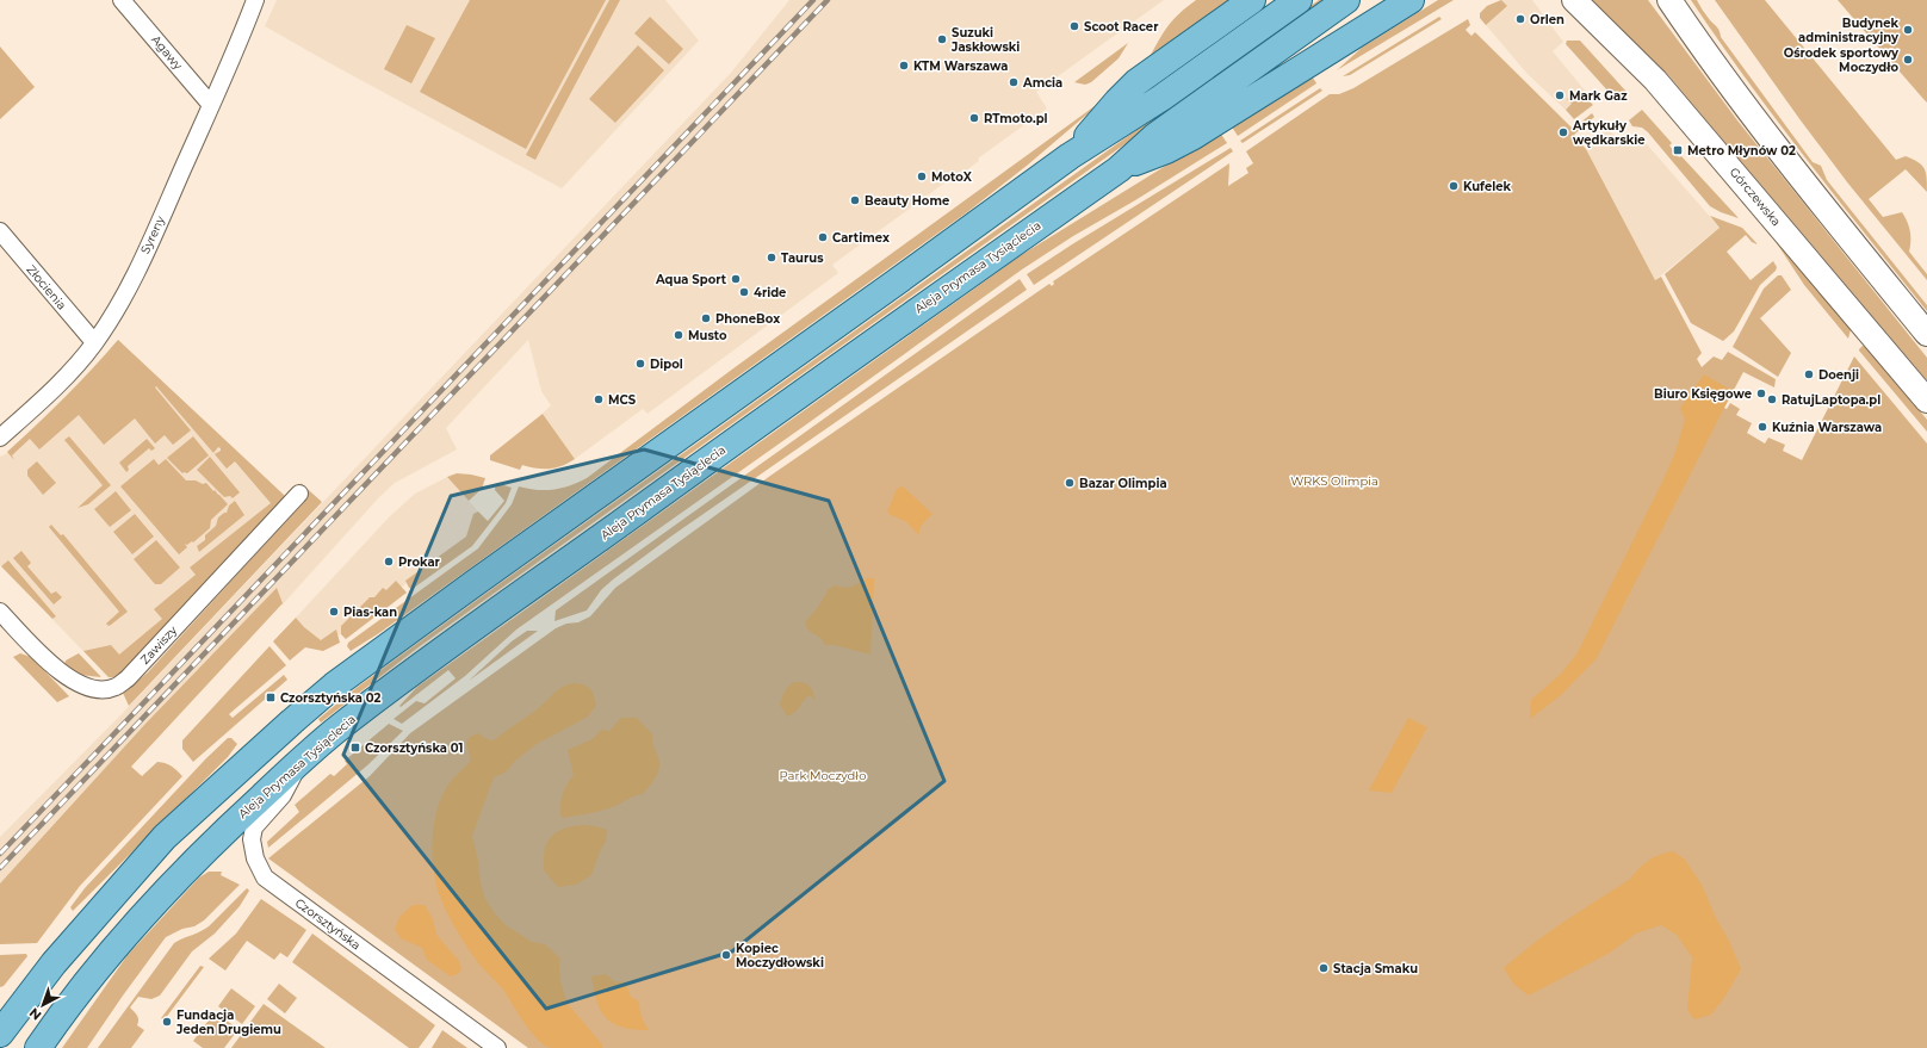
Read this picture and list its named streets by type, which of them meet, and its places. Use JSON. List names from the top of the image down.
{
  "streets": {
    "main road": ["Górczewska", "Aleja Prymasa Tysiąclecia"],
    "street": [
      "Agawy",
      "Syreny",
      "Złocienia",
      "Zawiszy",
      "Czorsztyńska"
    ]
  },
  "crossings": [
    ["Agawy", "Syreny"],
    ["Syreny", "Złocienia"],
    ["Aleja Prymasa Tysiąclecia", "Czorsztyńska"]
  ],
  "parks": ["WRKS Olimpia", "Park Moczydło"],
  "places": {
    "other": [
      "Orlen",
      "Scoot Racer",
      "Budynek administracyjny",
      "Suzuki Jaskłowski",
      "Ośrodek sportowy Moczydło",
      "KTM Warszawa",
      "Amcia",
      "Mark Gaz",
      "RTmoto.pl",
      "Artykuły wędkarskie",
      "MotoX",
      "Kufelek",
      "Beauty Home",
      "Cartimex",
      "Taurus",
      "Aqua Sport",
      "4ride",
      "PhoneBox",
      "Musto",
      "Dipol",
      "Doenji",
      "Biuro Księgowe",
      "MCS",
      "RatujLaptopa.pl",
      "Kuźnia Warszawa",
      "Bazar Olimpia",
      "Prokar",
      "Pias-kan",
      "Kopiec Moczydłowski",
      "Stacja Smaku",
      "Fundacja Jeden Drugiemu"
    ],
    "transit": ["Metro Młynów 02", "Czorsztyńska 02", "Czorsztyńska 01"]
  },
  "north": "bottom left"
}
